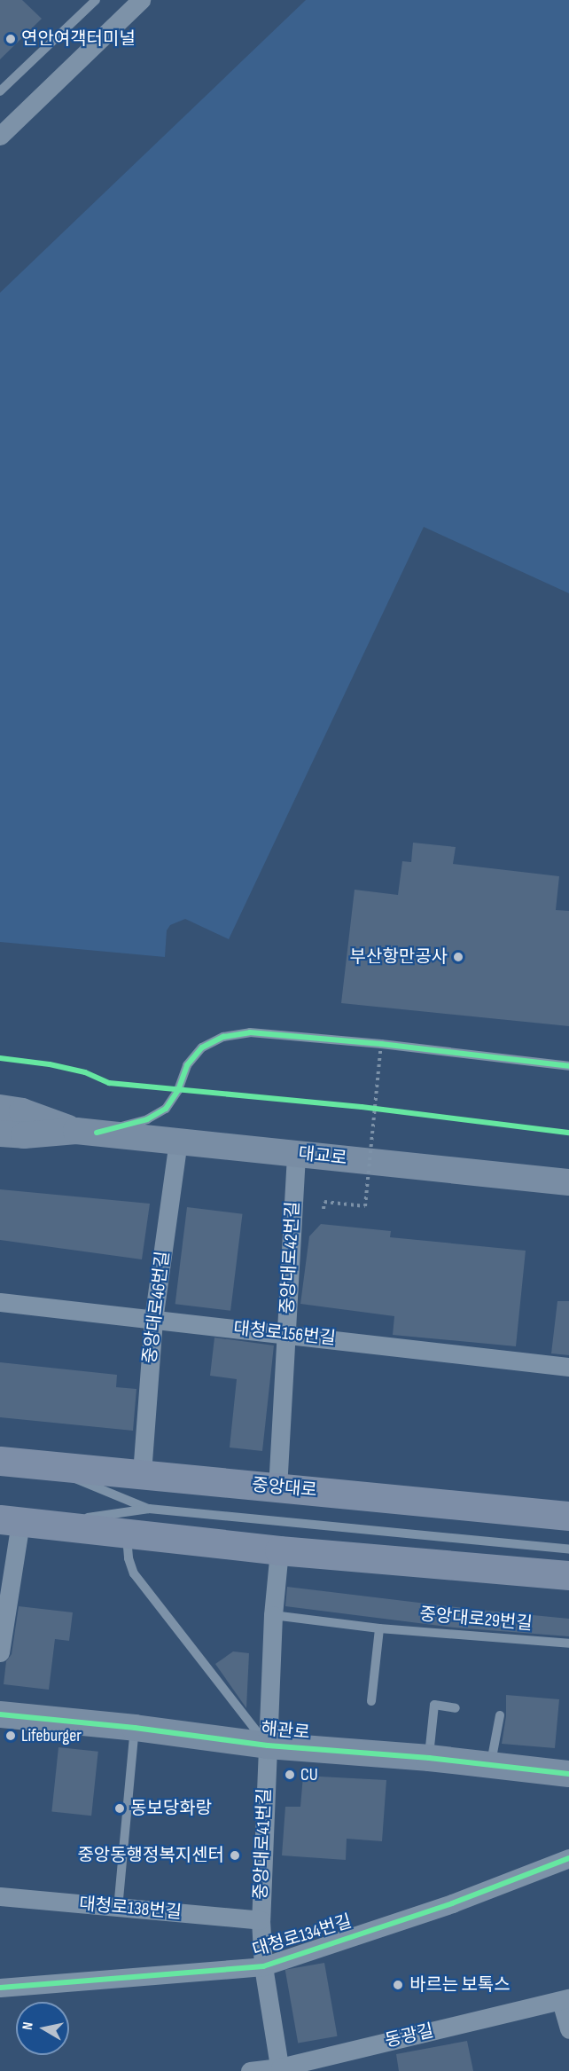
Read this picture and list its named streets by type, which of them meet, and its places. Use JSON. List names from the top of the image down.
{
  "streets": {
    "main road": ["대교로", "중앙대로", "해관로"],
    "street": [
      "중앙대로42번길",
      "중앙대로46번길",
      "대청로156번길",
      "중앙대로41번길",
      "대청로138번길",
      "대청로134번길",
      "동광길"
    ],
    "lane": ["중앙대로29번길"]
  },
  "crossings": [
    ["대교로", "중앙대로42번길"],
    ["대교로", "중앙대로46번길"],
    ["중앙대로42번길", "대청로156번길"],
    ["중앙대로42번길", "중앙대로"],
    ["중앙대로46번길", "대청로156번길"],
    ["중앙대로46번길", "중앙대로"],
    ["해관로", "중앙대로41번길"],
    ["중앙대로41번길", "대청로138번길"],
    ["중앙대로41번길", "대청로134번길"],
    ["중앙대로41번길", "동광길"]
  ],
  "places": [
    "연안여객터미널",
    "부산항만공사",
    "Lifeburger",
    "CU",
    "동보당화랑",
    "중앙동행정복지센터",
    "바르는 보톡스"
  ],
  "north": "left"
}
